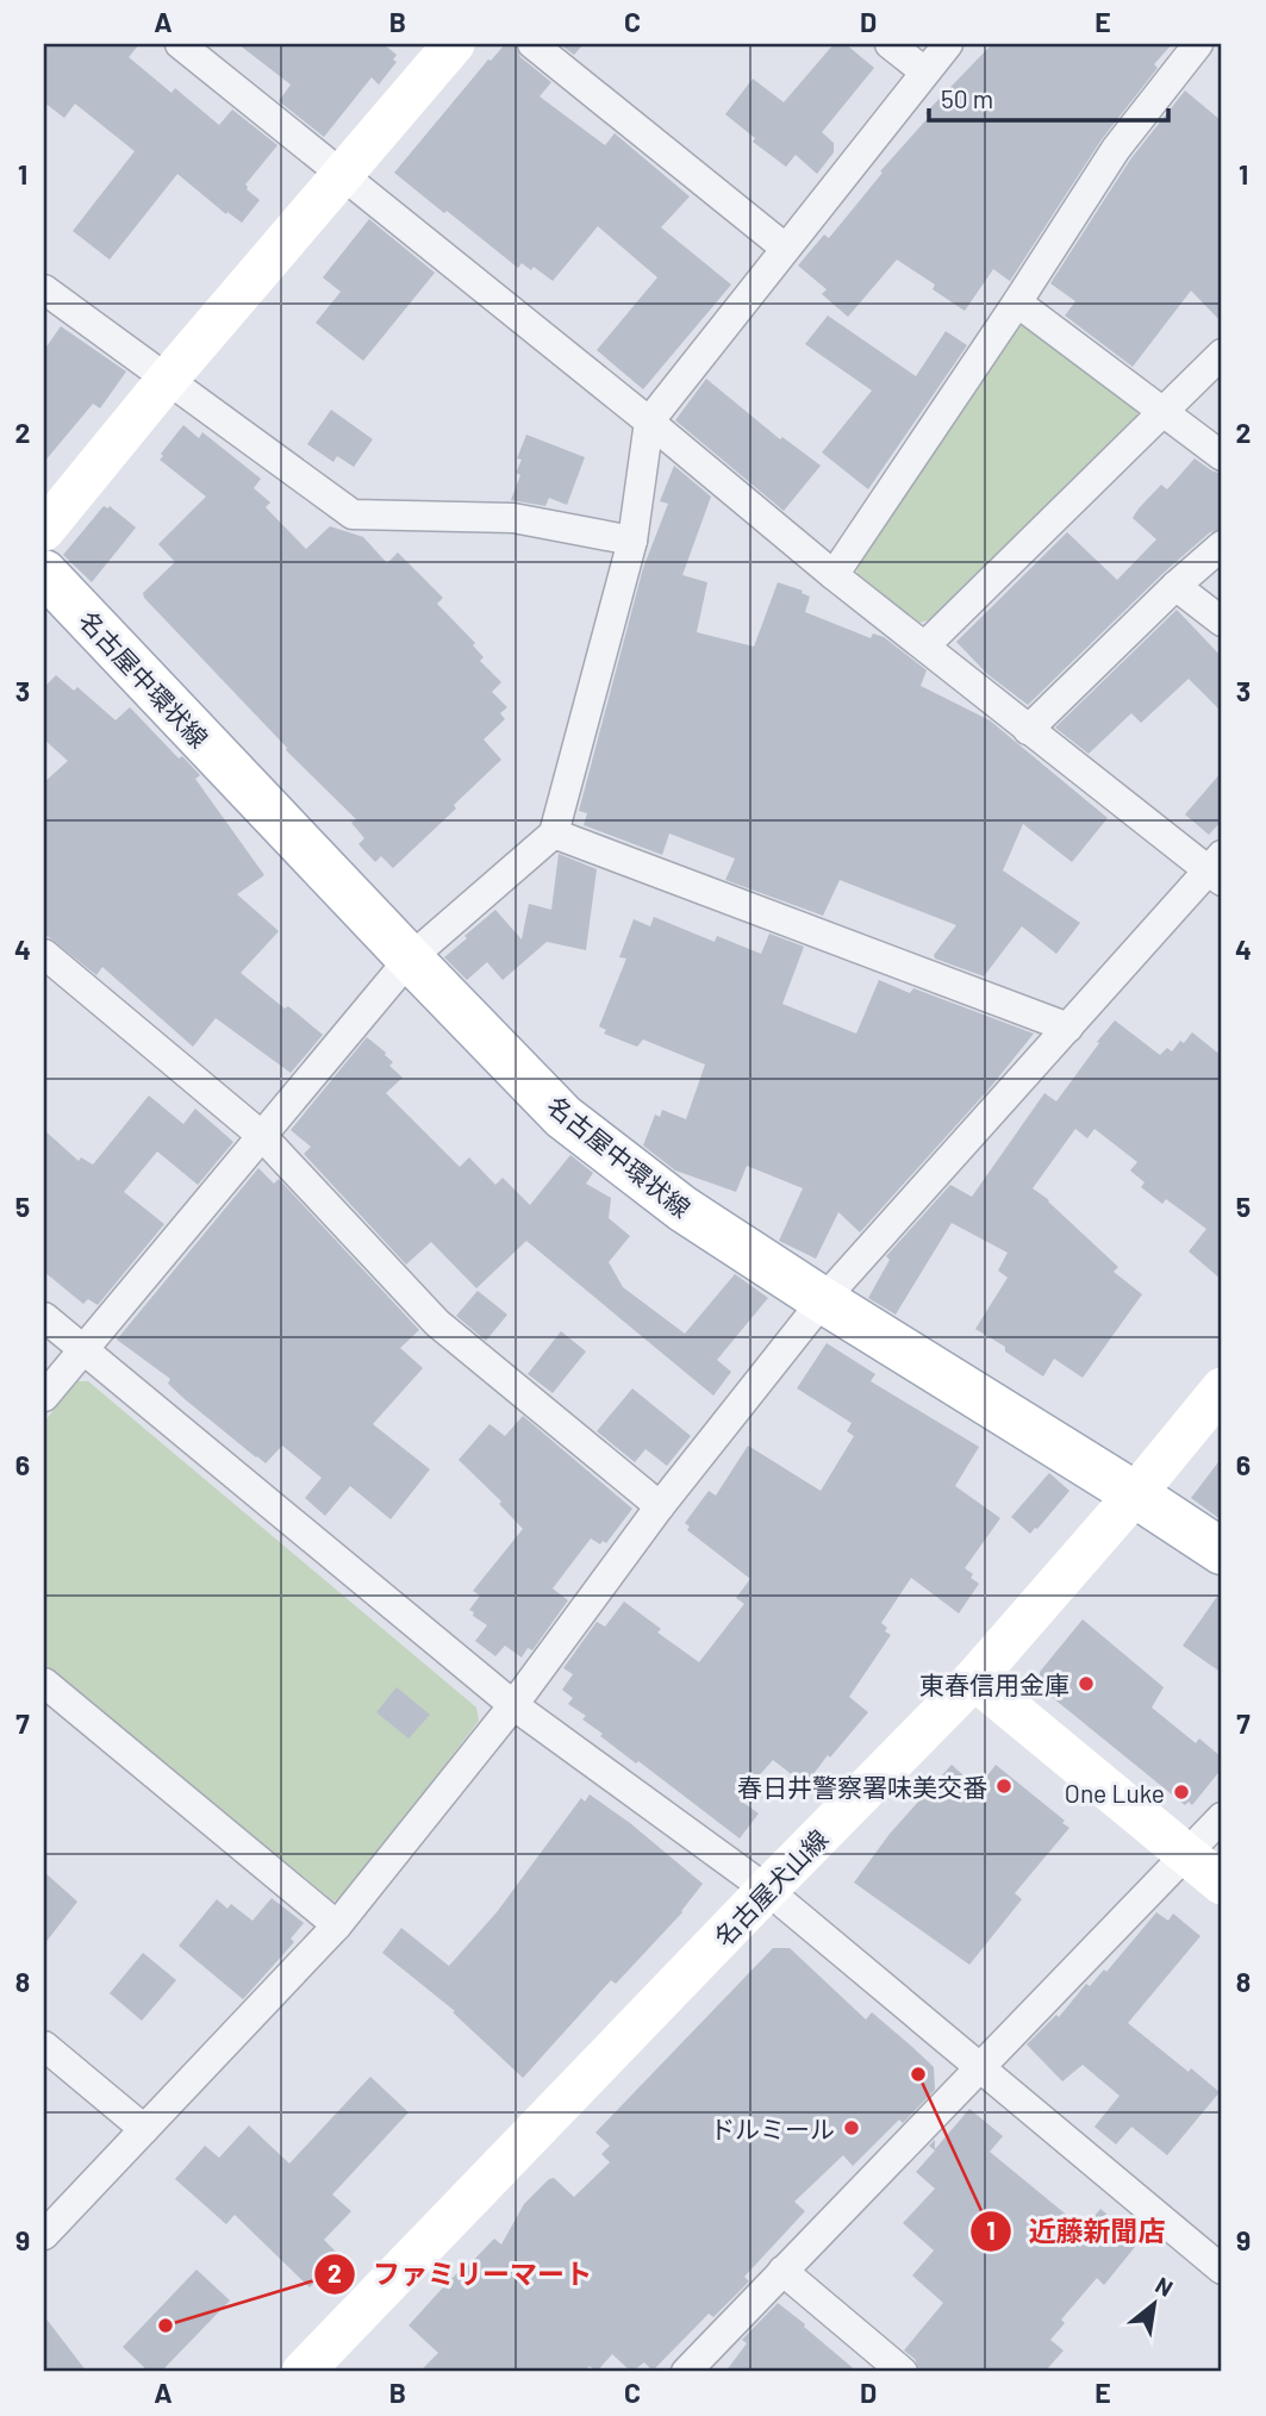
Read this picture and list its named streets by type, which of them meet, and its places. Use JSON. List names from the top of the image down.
{
  "streets": {
    "main road": ["名古屋中環状線", "名古屋犬山線"]
  },
  "crossings": [
    ["名古屋中環状線", "名古屋犬山線"]
  ],
  "places": [
    "東春信用金庫",
    "春日井警察署味美交番",
    "One Luke",
    "近藤新聞店",
    "ドルミール",
    "ファミリーマート"
  ],
  "scale_bar": "50 m",
  "north": "top right",
  "grid": {
    "columns": [
      "A",
      "B",
      "C",
      "D",
      "E"
    ],
    "rows": [
      "1",
      "2",
      "3",
      "4",
      "5",
      "6",
      "7",
      "8",
      "9"
    ]
  }
}
